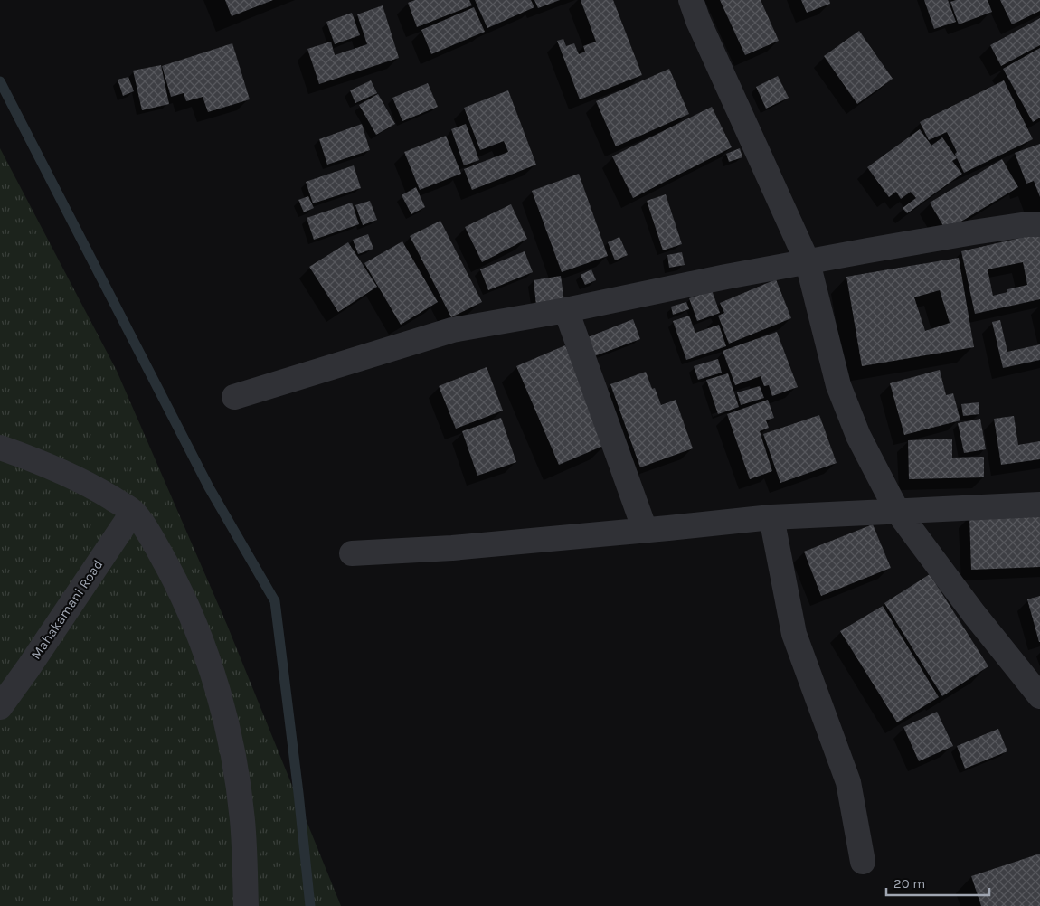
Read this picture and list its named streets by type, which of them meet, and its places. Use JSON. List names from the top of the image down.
{
  "streets": {
    "street": ["Mahakamani Road"]
  },
  "scale_bar": "20 m"
}
